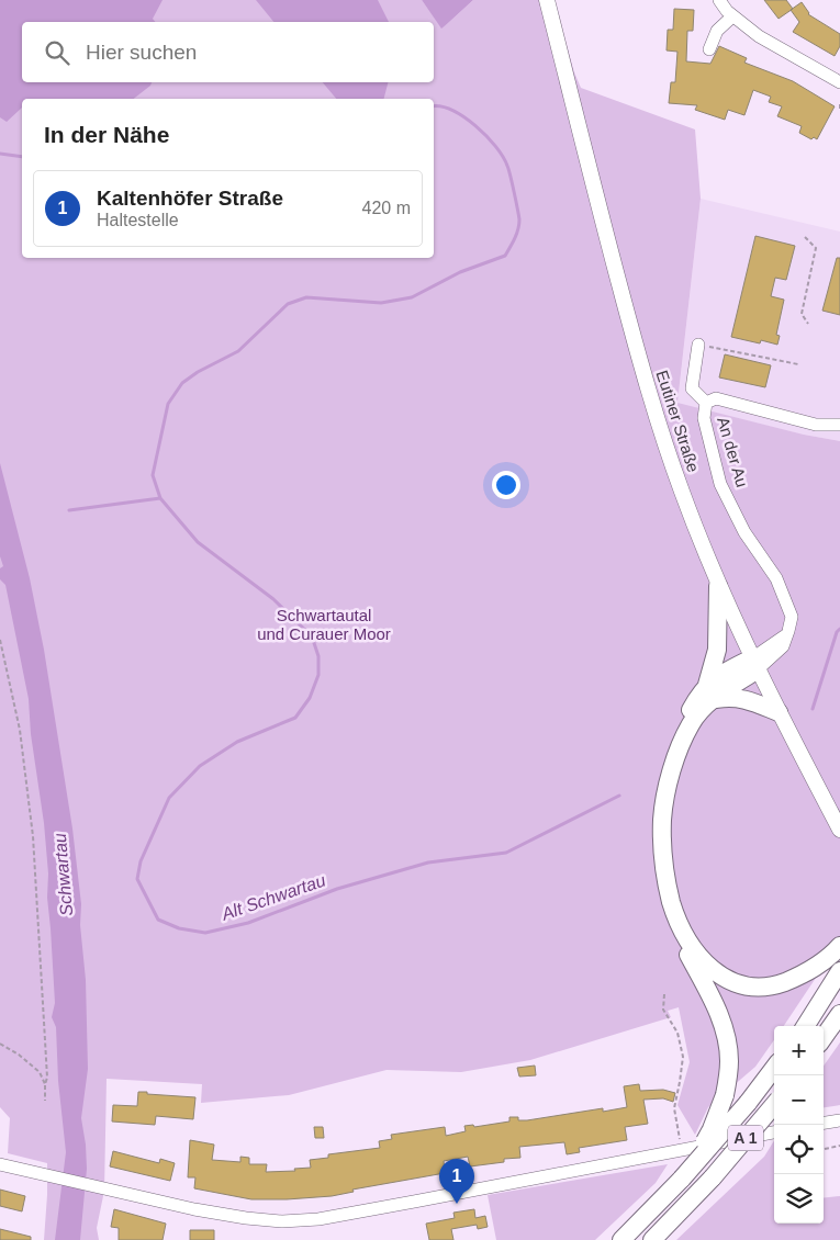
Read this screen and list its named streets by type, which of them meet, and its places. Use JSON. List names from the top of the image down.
{
  "streets": {
    "highway": ["A 1"],
    "main road": ["Eutiner Straße"],
    "street": ["An der Au"]
  },
  "crossings": [
    ["Eutiner Straße", "An der Au"]
  ],
  "water": ["Schwartau", "Alt Schwartau"],
  "parks": ["Schwartautal und Curauer Moor"],
  "page": {
    "search": "Hier suchen",
    "heading": "In der Nähe",
    "list": [
      {
        "mark": "1",
        "name": "Kaltenhöfer Straße",
        "note": "Haltestelle",
        "value": "420 m"
      }
    ],
    "map_buttons": ["+", "−"],
    "pins": "1"
  }
}
